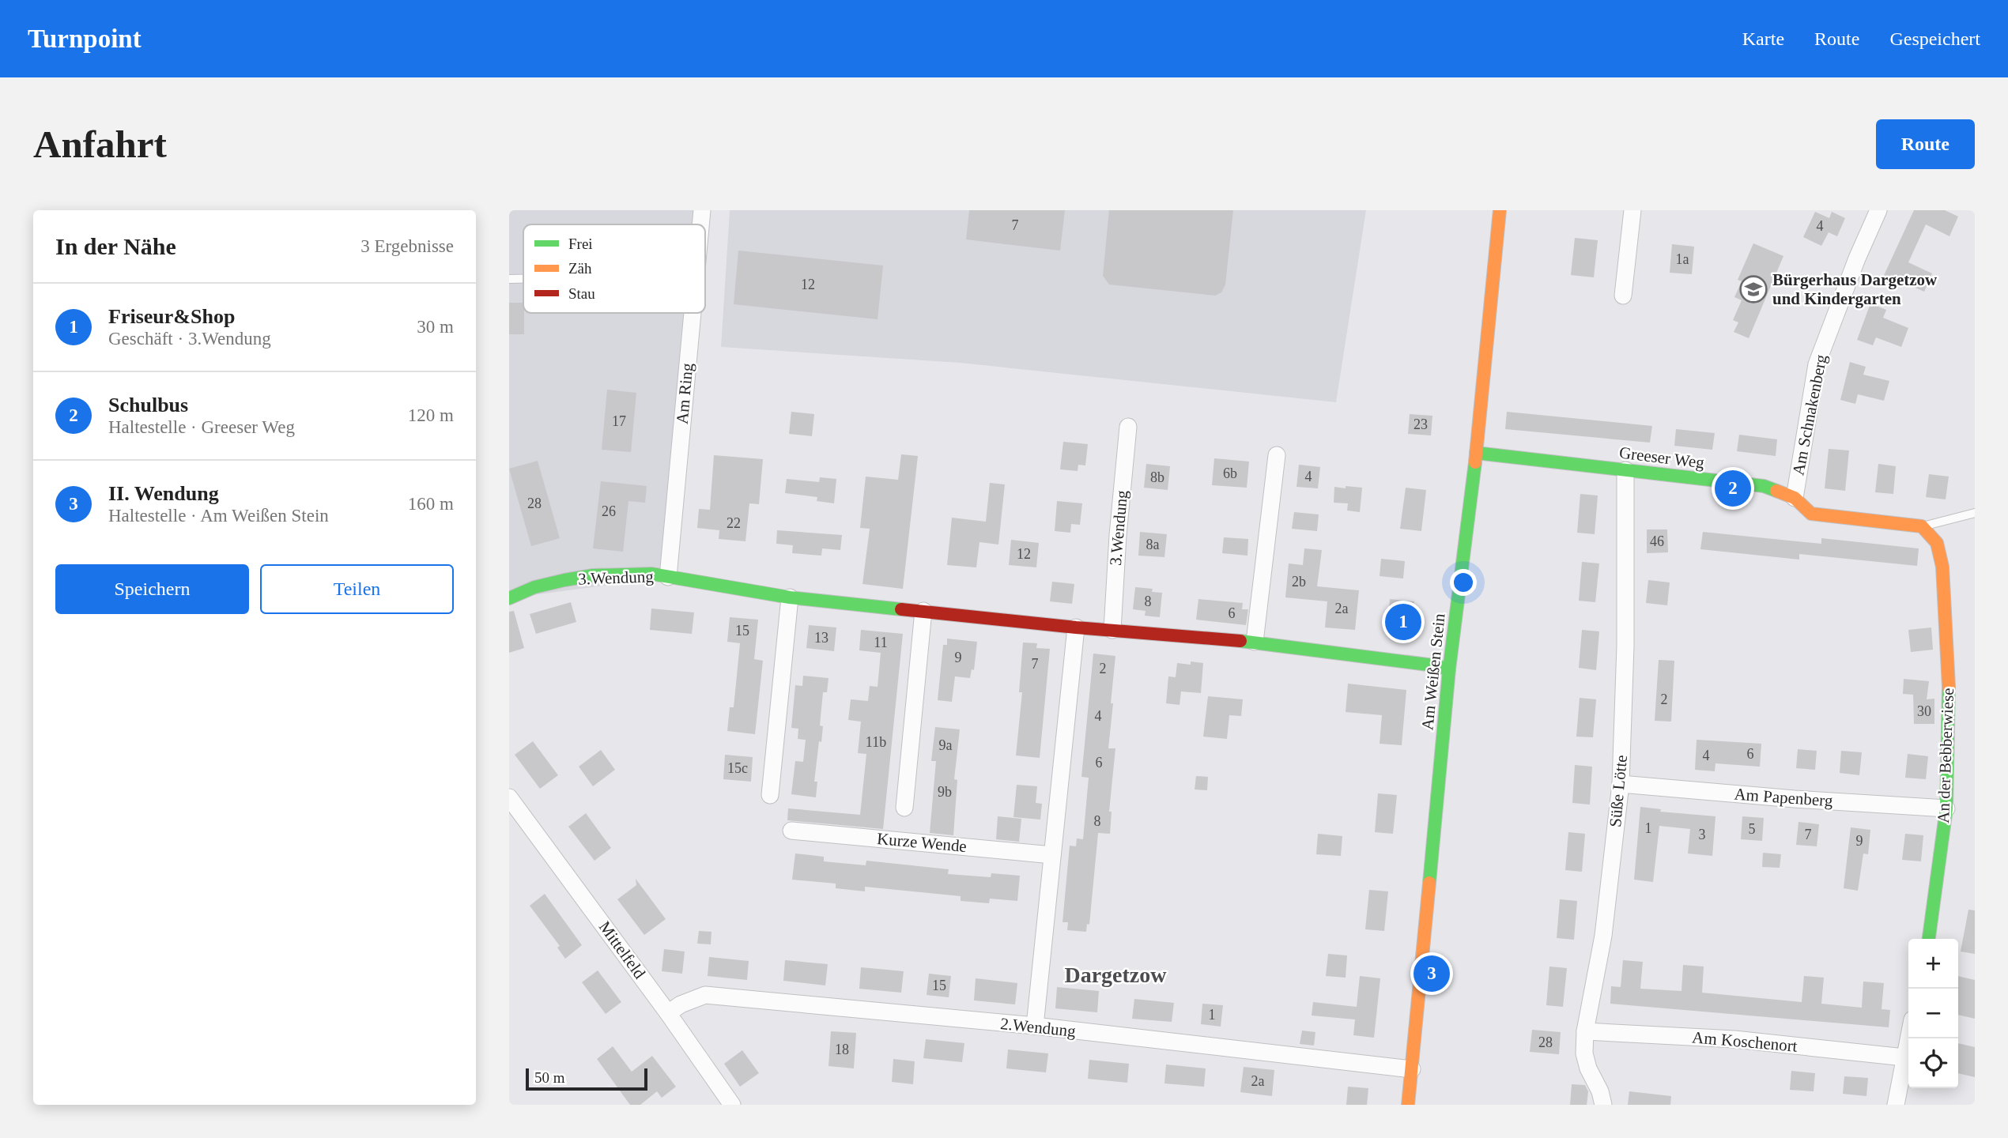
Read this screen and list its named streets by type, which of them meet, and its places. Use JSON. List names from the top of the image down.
{
  "streets": {
    "street": [
      "Am Ring",
      "Am Schnakenberg",
      "Greeser Weg",
      "3.Wendung",
      "Am Weißen Stein",
      "An der Bebberwiese",
      "Süße Lötte",
      "Am Papenberg",
      "Kurze Wende",
      "Mittelfeld",
      "2.Wendung",
      "Am Koschenort"
    ]
  },
  "crossings": [
    ["Am Ring", "3.Wendung"],
    ["Am Schnakenberg", "Greeser Weg"],
    ["Greeser Weg", "Am Weißen Stein"],
    ["Greeser Weg", "An der Bebberwiese"],
    ["Greeser Weg", "Süße Lötte"],
    ["3.Wendung", "Am Weißen Stein"],
    ["Am Weißen Stein", "2.Wendung"],
    ["An der Bebberwiese", "Am Papenberg"],
    ["Süße Lötte", "Am Papenberg"],
    ["Süße Lötte", "Am Koschenort"],
    ["Mittelfeld", "2.Wendung"]
  ],
  "districts": ["Dargetzow"],
  "places": {
    "school or university": ["Bürgerhaus Dargetzow und Kindergarten"]
  },
  "house_numbers": [
    "7",
    "4",
    "1a",
    "12",
    "17",
    "23",
    "6b",
    "4",
    "8b",
    "28",
    "26",
    "22",
    "46",
    "8a",
    "12",
    "2b",
    "8",
    "2a",
    "6",
    "15",
    "13",
    "11",
    "9",
    "7",
    "2",
    "2",
    "30",
    "4",
    "11b",
    "9a",
    "6",
    "4",
    "6",
    "15c",
    "9b",
    "8",
    "1",
    "5",
    "3",
    "7",
    "9",
    "15",
    "1",
    "28",
    "18",
    "2a"
  ],
  "legend": ["Frei", "Zäh", "Stau"],
  "scale_bar": "50 m",
  "page": {
    "header": "Turnpoint",
    "nav": ["Karte", "Route", "Gespeichert"],
    "buttons": [
      "Route",
      ["Speichern", "Teilen"]
    ],
    "title": "Anfahrt",
    "heading": ["In der Nähe", "3 Ergebnisse"],
    "list": [
      {
        "mark": "1",
        "name": "Friseur&Shop",
        "note": "Geschäft · 3.Wendung",
        "value": "30 m"
      },
      {
        "mark": "2",
        "name": "Schulbus",
        "note": "Haltestelle · Greeser Weg",
        "value": "120 m"
      },
      {
        "mark": "3",
        "name": "II. Wendung",
        "note": "Haltestelle · Am Weißen Stein",
        "value": "160 m"
      }
    ],
    "pins": ["2", "1", "3"],
    "map_buttons": ["+", "−"],
    "scale": "50 m"
  }
}
